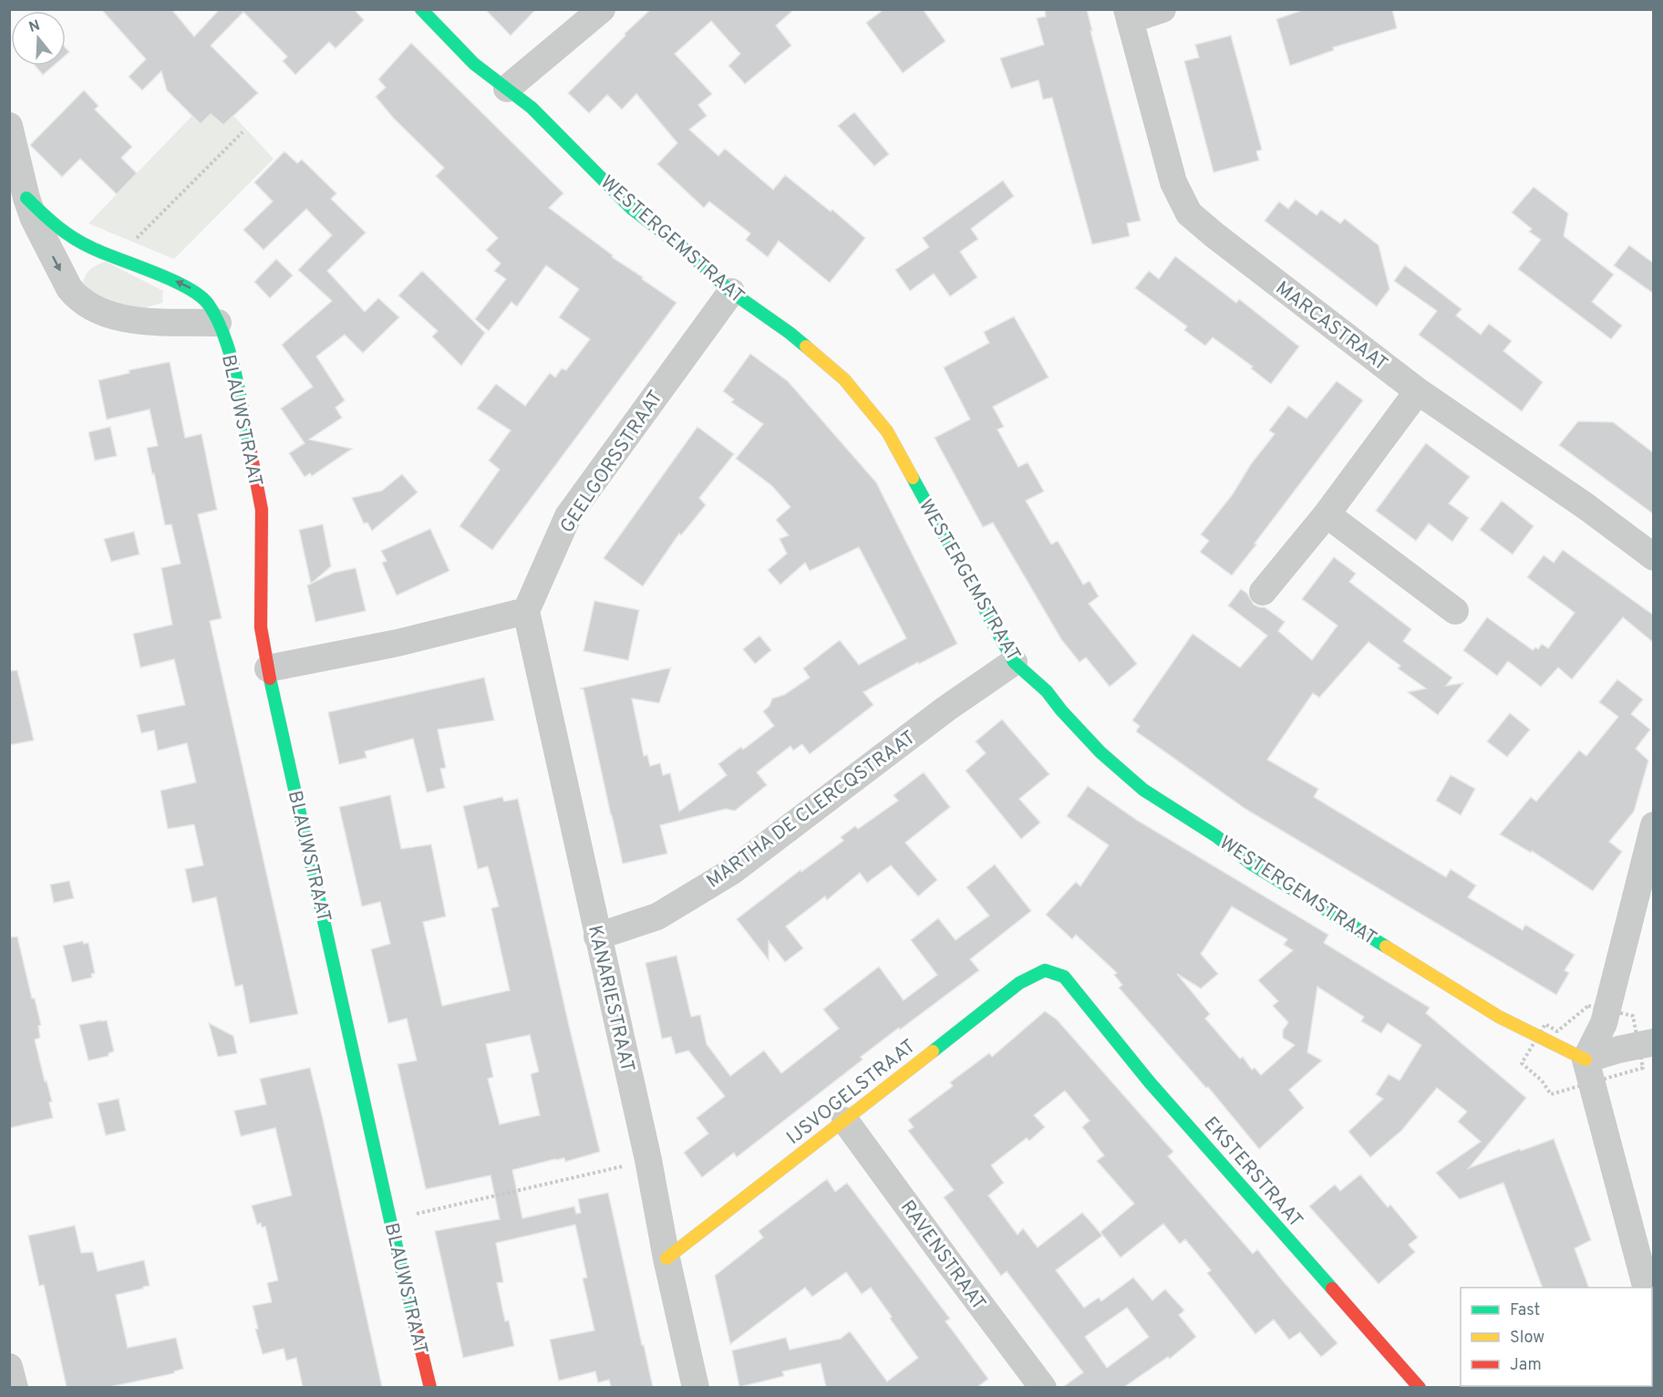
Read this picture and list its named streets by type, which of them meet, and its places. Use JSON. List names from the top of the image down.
{
  "streets": {
    "street": [
      "WESTERGEMSTRAAT",
      "MARCASTRAAT",
      "BLAUWSTRAAT",
      "GEELGORSSTRAAT",
      "MARTHA DE CLERCQSTRAAT",
      "KANARIESTRAAT",
      "IJSVOGELSTRAAT",
      "EKSTERSTRAAT",
      "RAVENSTRAAT"
    ]
  },
  "crossings": [
    ["WESTERGEMSTRAAT", "GEELGORSSTRAAT"],
    ["WESTERGEMSTRAAT", "MARTHA DE CLERCQSTRAAT"],
    ["GEELGORSSTRAAT", "KANARIESTRAAT"],
    ["MARTHA DE CLERCQSTRAAT", "KANARIESTRAAT"],
    ["KANARIESTRAAT", "IJSVOGELSTRAAT"],
    ["IJSVOGELSTRAAT", "EKSTERSTRAAT"],
    ["IJSVOGELSTRAAT", "RAVENSTRAAT"]
  ],
  "legend": ["Fast", "Slow", "Jam"],
  "north": "top"
}
